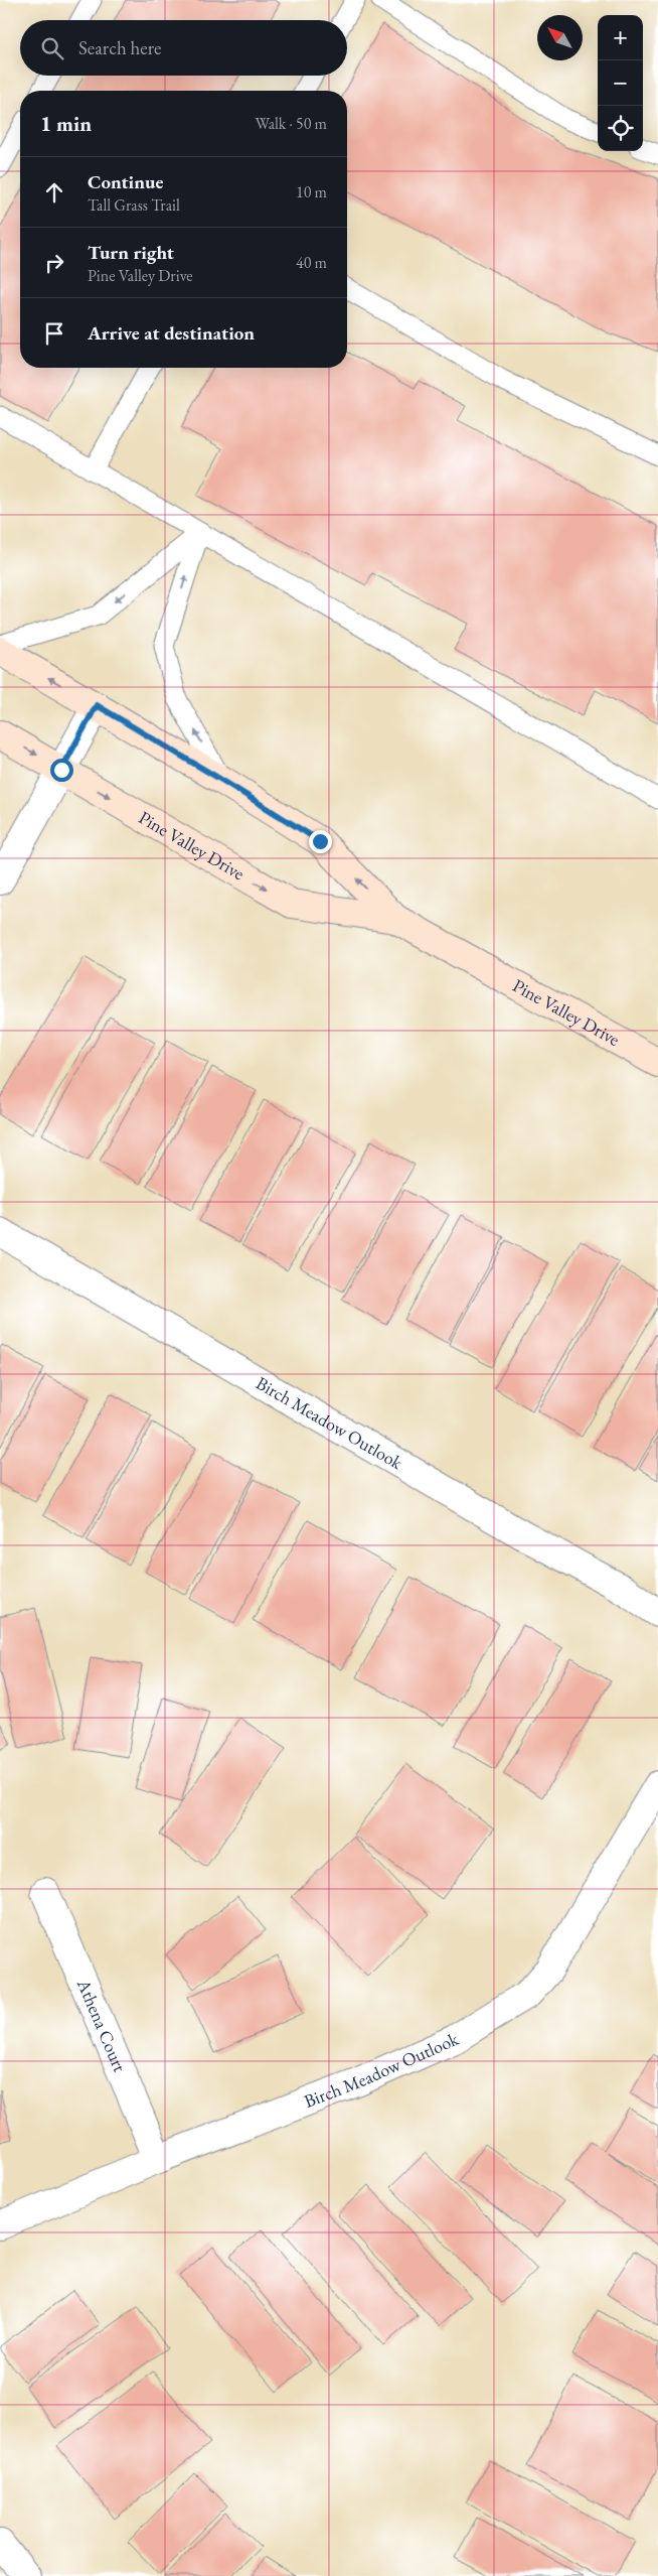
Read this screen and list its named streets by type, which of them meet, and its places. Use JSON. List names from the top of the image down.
{
  "streets": {
    "main road": ["Pine Valley Drive"],
    "street": ["Birch Meadow Outlook", "Athena Court"]
  },
  "crossings": [
    ["Birch Meadow Outlook", "Athena Court"]
  ],
  "north": "top left",
  "page": {
    "map_buttons": ["+", "−"],
    "search": "Search here",
    "heading": ["1 min", "Walk · 50 m"],
    "list": [
      ["Continue", "Tall Grass Trail", "10 m"],
      ["Turn right", "Pine Valley Drive", "40 m"],
      "Arrive at destination"
    ]
  }
}
